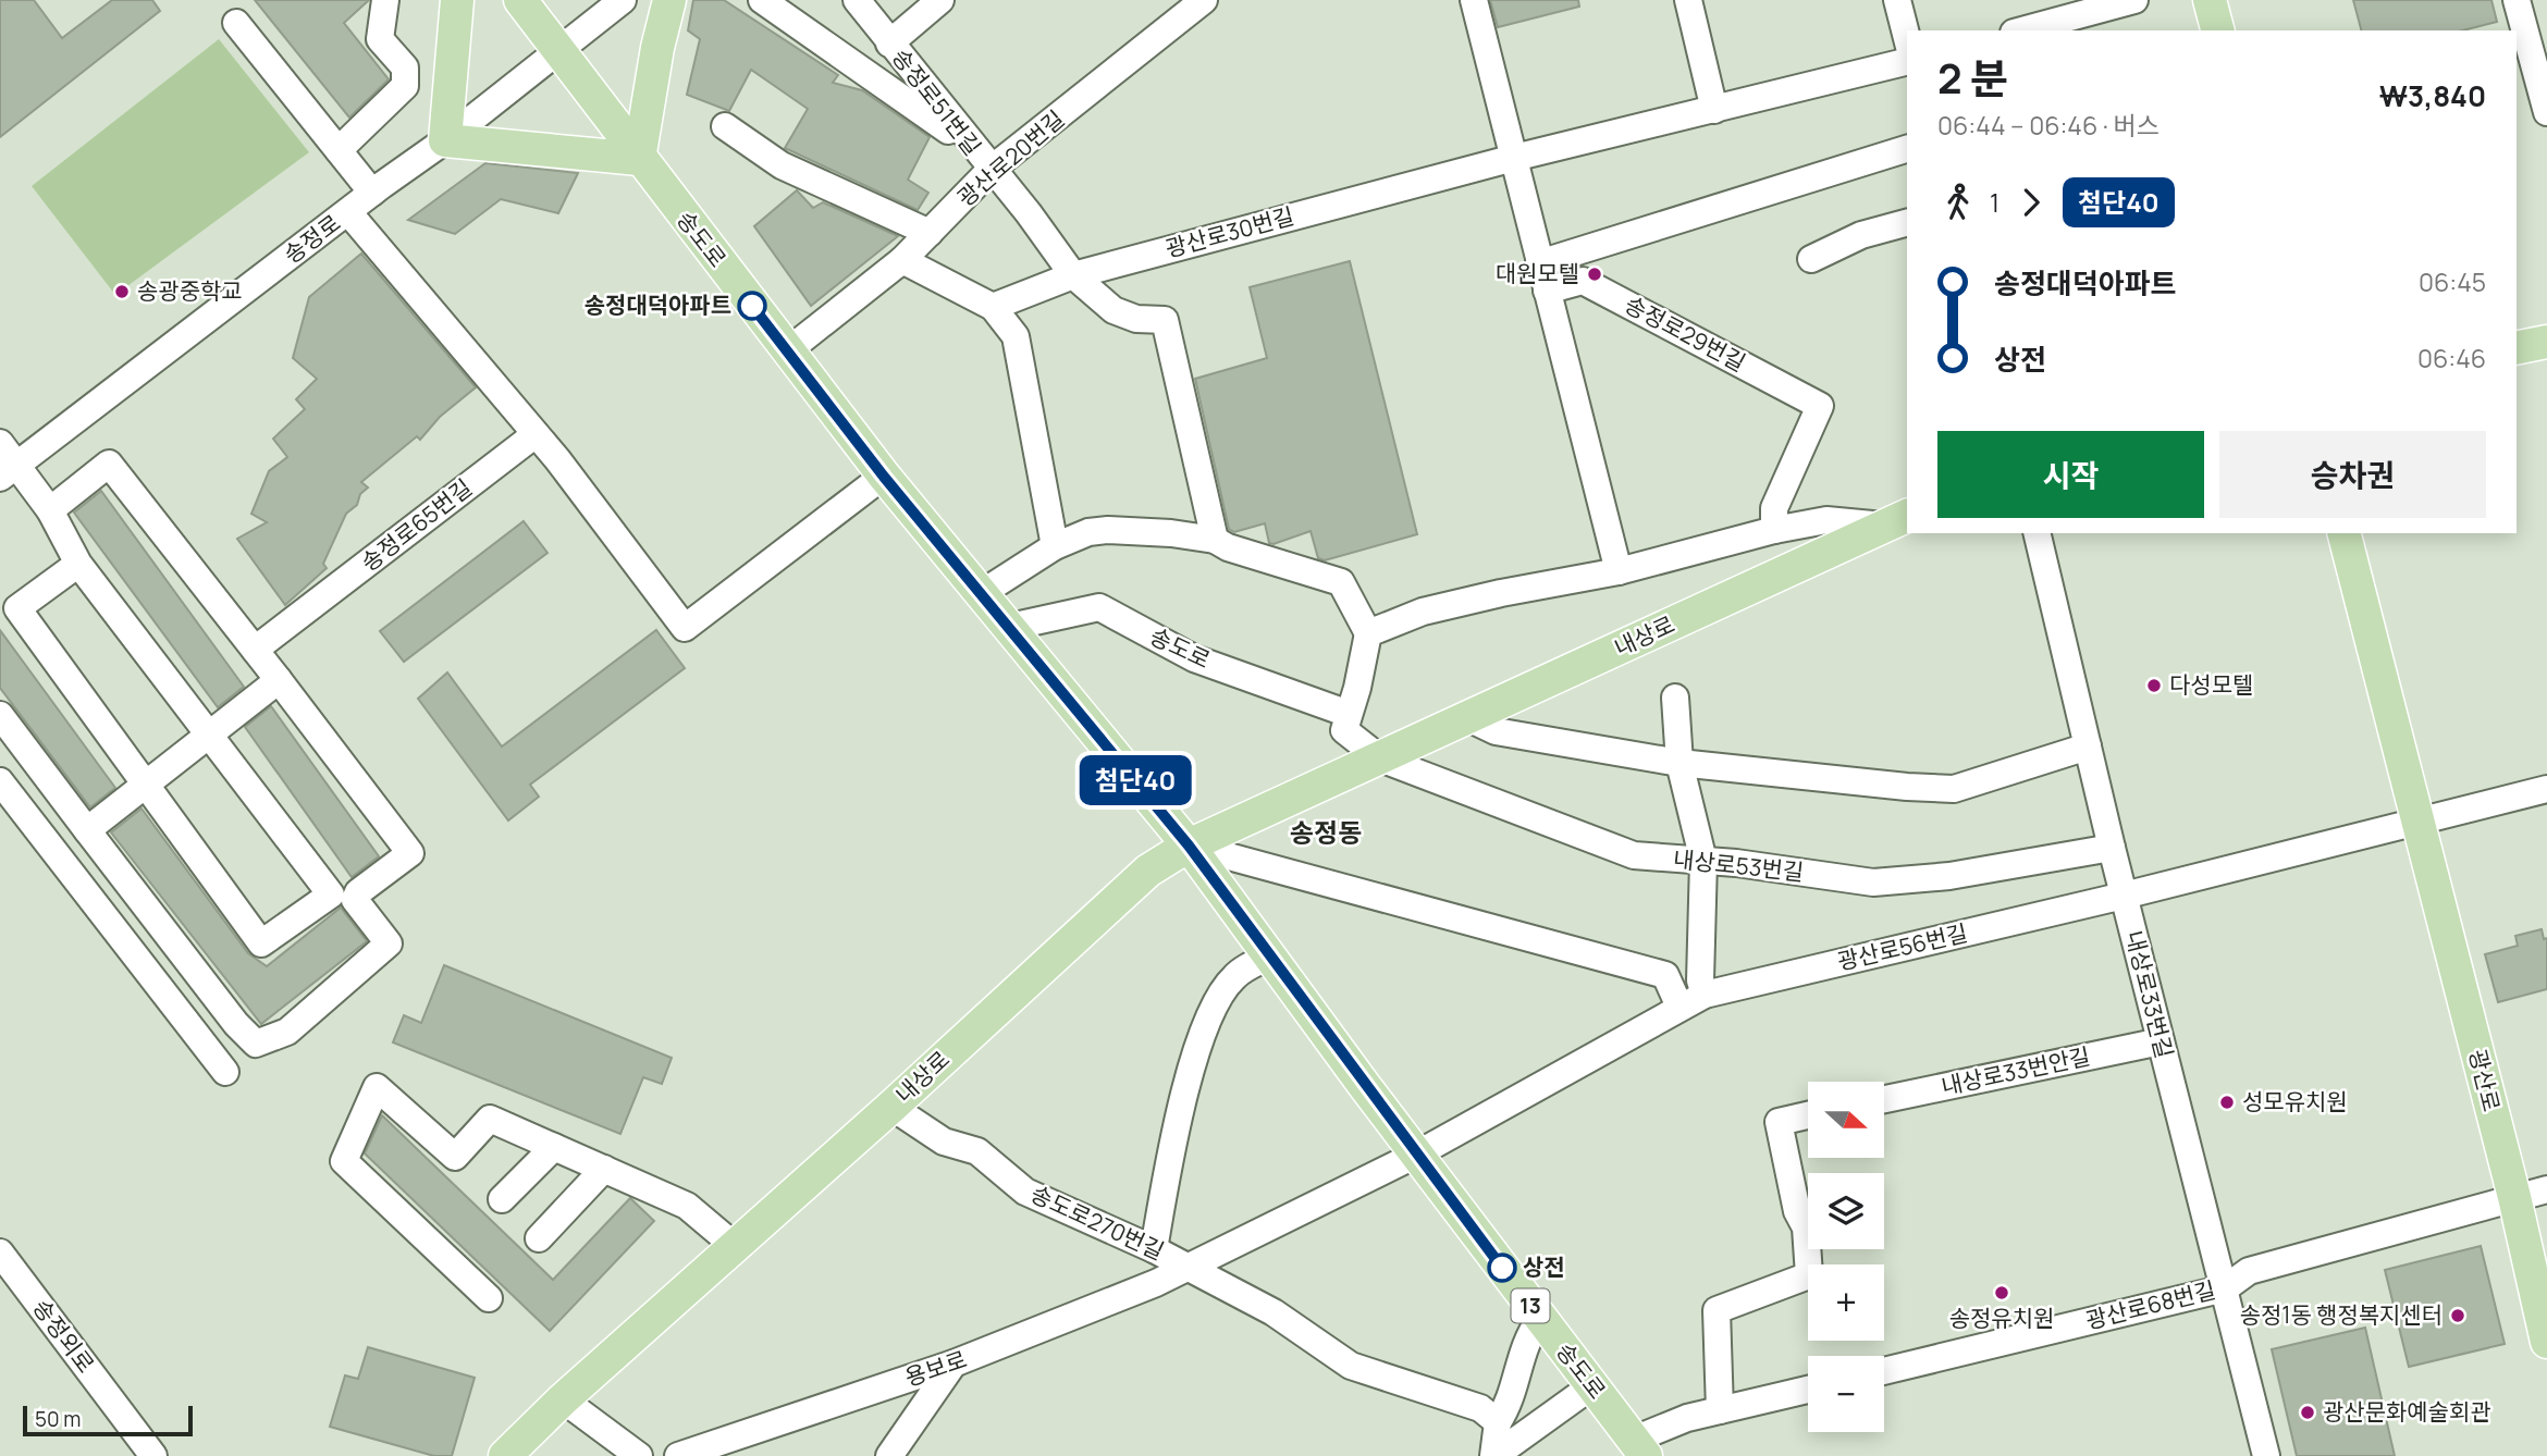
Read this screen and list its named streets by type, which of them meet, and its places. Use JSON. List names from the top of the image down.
{
  "streets": {
    "main road": [
      "송도로",
      "내상로",
      "광산로",
      "13"
    ],
    "street": [
      "송정로51번길",
      "광산로20번길",
      "광산로30번길",
      "송정로",
      "송정로29번길",
      "송정로65번길",
      "내상로53번길",
      "광산로56번길",
      "내상로33번길",
      "내상로33번안길",
      "송도로270번길",
      "광산로68번길",
      "송정외로",
      "용보로"
    ]
  },
  "crossings": [
    ["송정로51번길", "광산로20번길"],
    ["송정로51번길", "광산로30번길"],
    ["광산로20번길", "송도로"],
    ["송정로", "송도로"],
    ["송도로", "내상로"],
    ["송도로", "광산로56번길"],
    ["송도로", "용보로"],
    ["내상로", "내상로53번길"],
    ["내상로", "송도로270번길"],
    ["내상로53번길", "내상로33번길"],
    ["광산로56번길", "내상로33번길"],
    ["광산로56번길", "광산로"],
    ["광산로56번길", "용보로"],
    ["내상로33번길", "내상로33번안길"],
    ["내상로33번길", "광산로68번길"],
    ["광산로", "광산로68번길"],
    ["송도로270번길", "용보로"]
  ],
  "districts": ["송정동"],
  "places": [
    "대원모텔",
    "송광중학교",
    "송정대덕아파트",
    "다성모텔",
    "성모유치원",
    "상전",
    "송정유치원",
    "송정1동 행정복지센터",
    "광산문화예술회관"
  ],
  "lines": ["bus line 첨단40"],
  "scale_bar": "50 m",
  "north": "right",
  "page": {
    "on_map": "첨단40",
    "heading": ["2 분", "06:44 – 06:46 · 버스", "₩3,840"],
    "legs": ["1", "첨단40"],
    "list": [
      {
        "name": "송정대덕아파트",
        "value": "06:45"
      },
      {
        "name": "상전",
        "value": "06:46"
      }
    ],
    "buttons": ["시작", "승차권"],
    "map_buttons": ["+", "−"],
    "scale": "50 m"
  }
}
